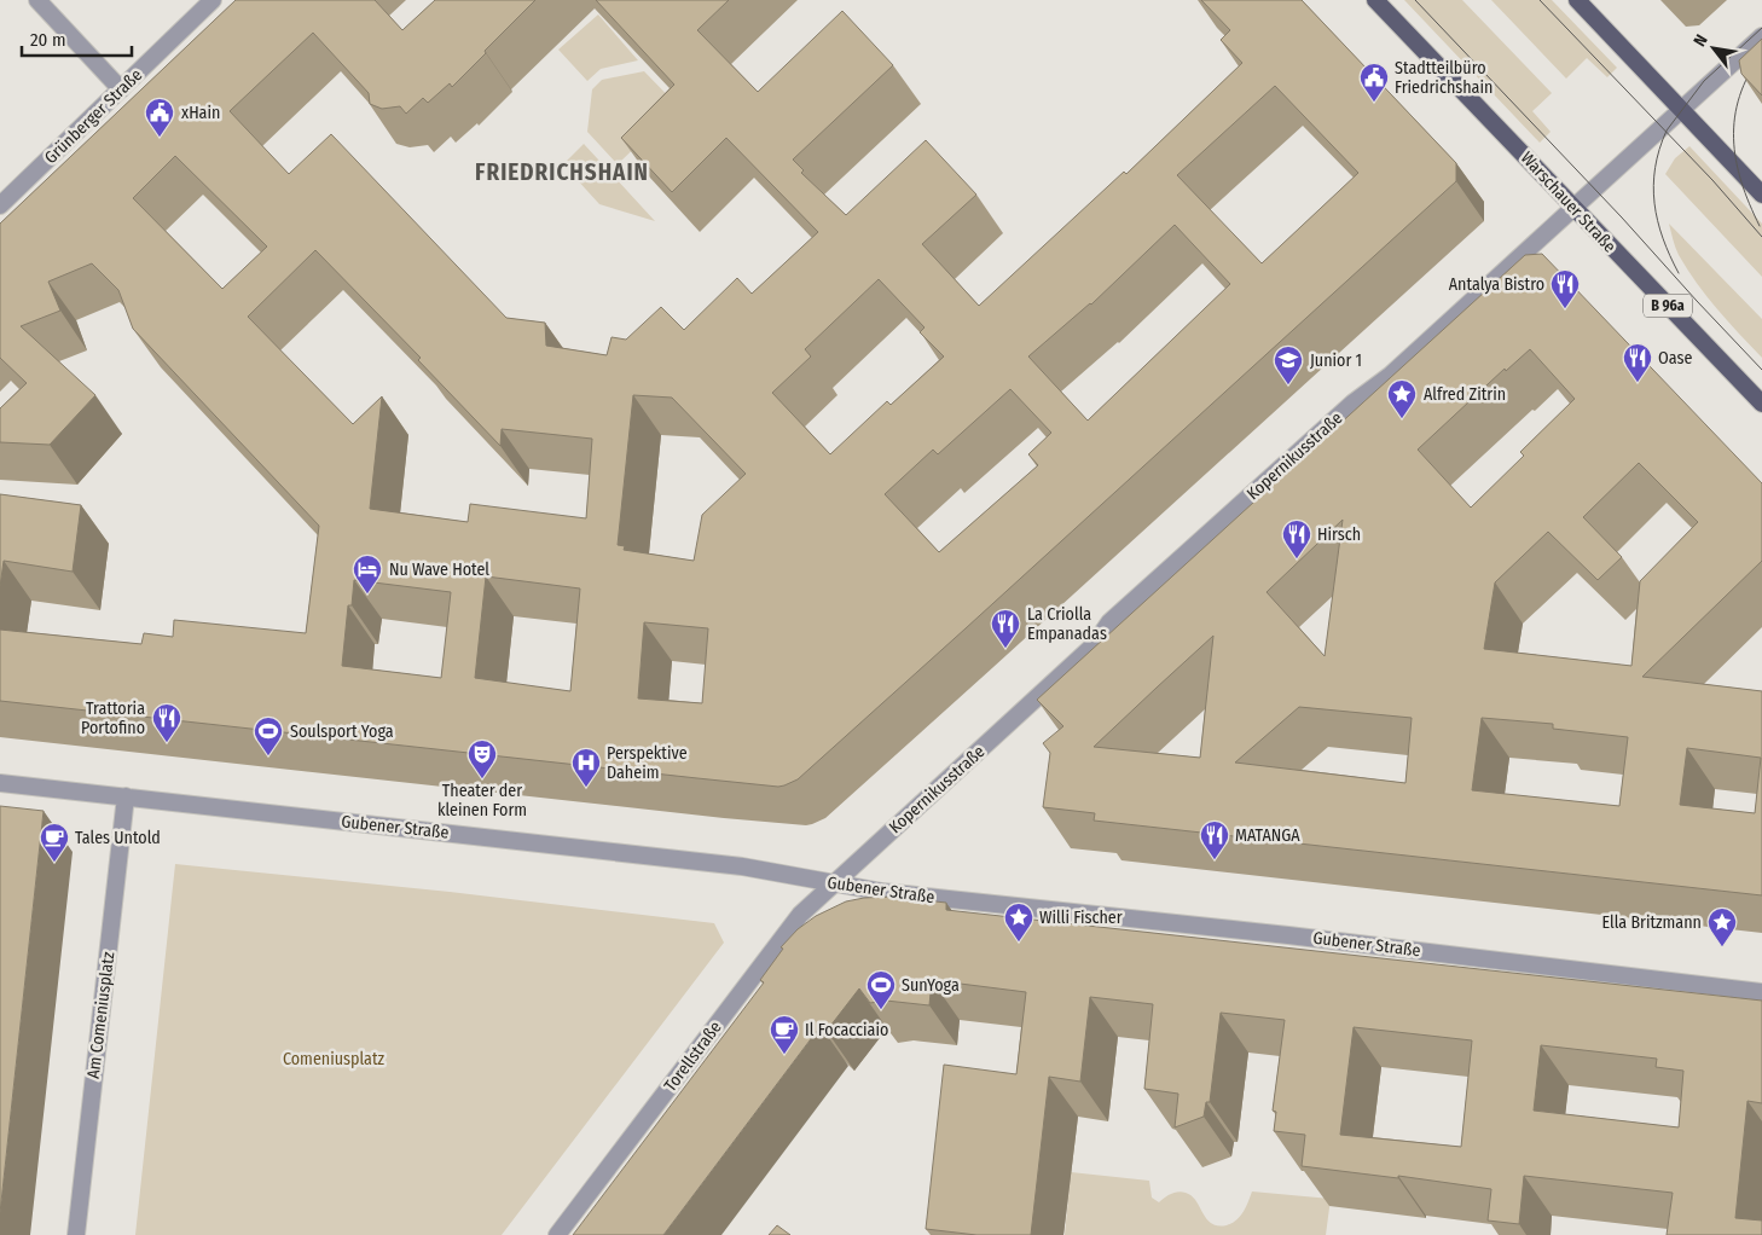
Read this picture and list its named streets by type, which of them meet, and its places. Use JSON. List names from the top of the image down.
{
  "streets": {
    "main road": ["Warschauer Straße", "B 96a"],
    "street": [
      "Grünberger Straße",
      "Kopernikusstraße",
      "Gubener Straße",
      "Am Comeniusplatz",
      "Torellstraße"
    ]
  },
  "crossings": [
    ["Warschauer Straße", "Kopernikusstraße"],
    ["Kopernikusstraße", "Gubener Straße"],
    ["Kopernikusstraße", "Torellstraße"],
    ["Gubener Straße", "Am Comeniusplatz"],
    ["Gubener Straße", "Torellstraße"]
  ],
  "districts": ["FRIEDRICHSHAIN"],
  "parks": ["Comeniusplatz"],
  "places": {
    "public building": ["Stadtteilbüro Friedrichshain", "xHain"],
    "restaurant": [
      "Antalya Bistro",
      "Oase",
      "Hirsch",
      "La Criolla Empanadas",
      "Trattoria Portofino",
      "MATANGA"
    ],
    "school or university": ["Junior 1"],
    "place": ["Alfred Zitrin", "Willi Fischer", "Ella Britzmann"],
    "hotel": ["Nu Wave Hotel"],
    "sports": ["Soulsport Yoga", "SunYoga"],
    "theatre": ["Theater der kleinen Form"],
    "hospital": ["Perspektive Daheim"],
    "cafe": ["Tales Untold", "Il Focacciaio"]
  },
  "scale_bar": "20 m",
  "north": "top left"
}
